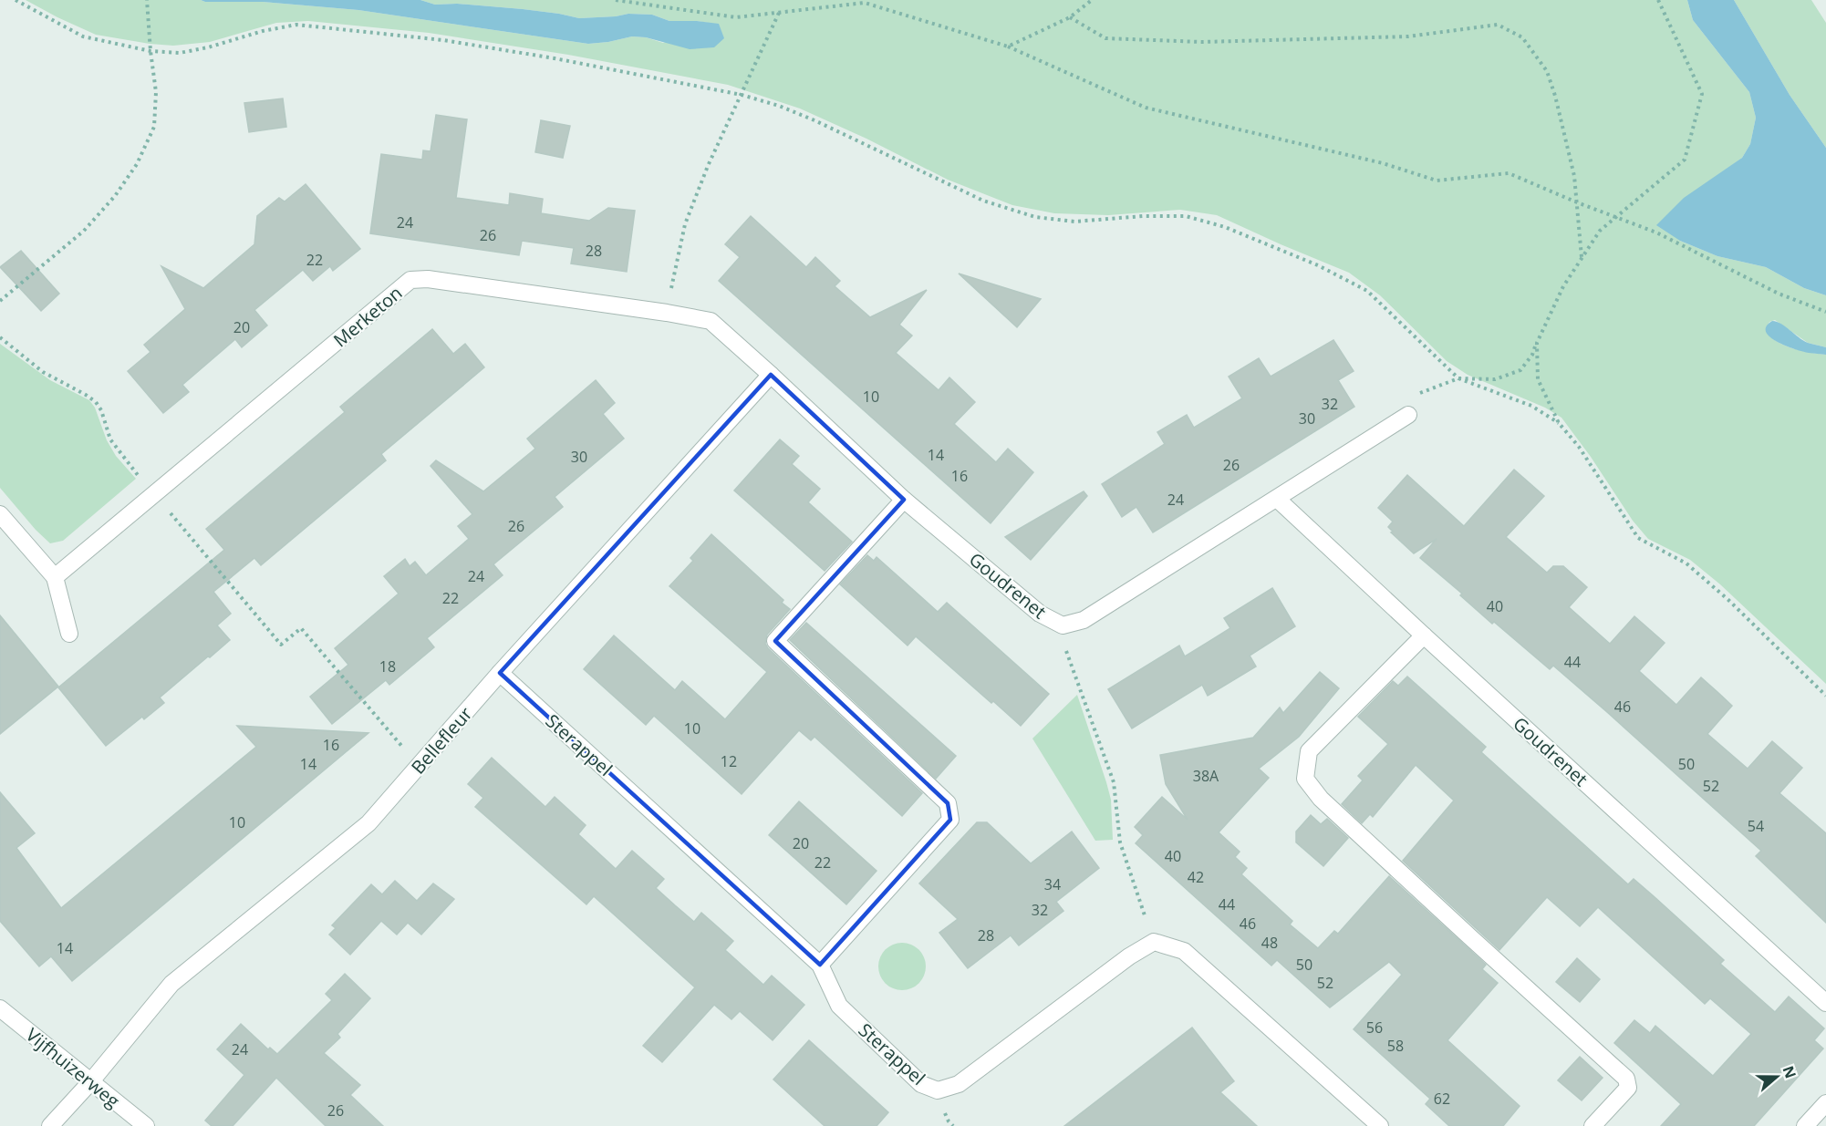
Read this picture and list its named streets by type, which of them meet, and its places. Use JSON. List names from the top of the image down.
{
  "streets": {
    "street": [
      "Merketon",
      "Goudrenet",
      "Bellefleur",
      "Sterappel",
      "Vijfhuizerweg"
    ]
  },
  "crossings": [
    ["Merketon", "Goudrenet"],
    ["Merketon", "Bellefleur"],
    ["Goudrenet", "Bellefleur"],
    ["Bellefleur", "Sterappel"],
    ["Bellefleur", "Vijfhuizerweg"]
  ],
  "house_numbers": [
    "24",
    "26",
    "28",
    "22",
    "20",
    "10",
    "32",
    "30",
    "14",
    "30",
    "26",
    "16",
    "24",
    "26",
    "24",
    "22",
    "40",
    "44",
    "18",
    "46",
    "10",
    "16",
    "12",
    "14",
    "50",
    "38A",
    "52",
    "10",
    "54",
    "20",
    "40",
    "22",
    "42",
    "34",
    "44",
    "32",
    "46",
    "28",
    "48",
    "14",
    "50",
    "52",
    "56",
    "58",
    "24",
    "62",
    "26"
  ],
  "north": "right"
}
